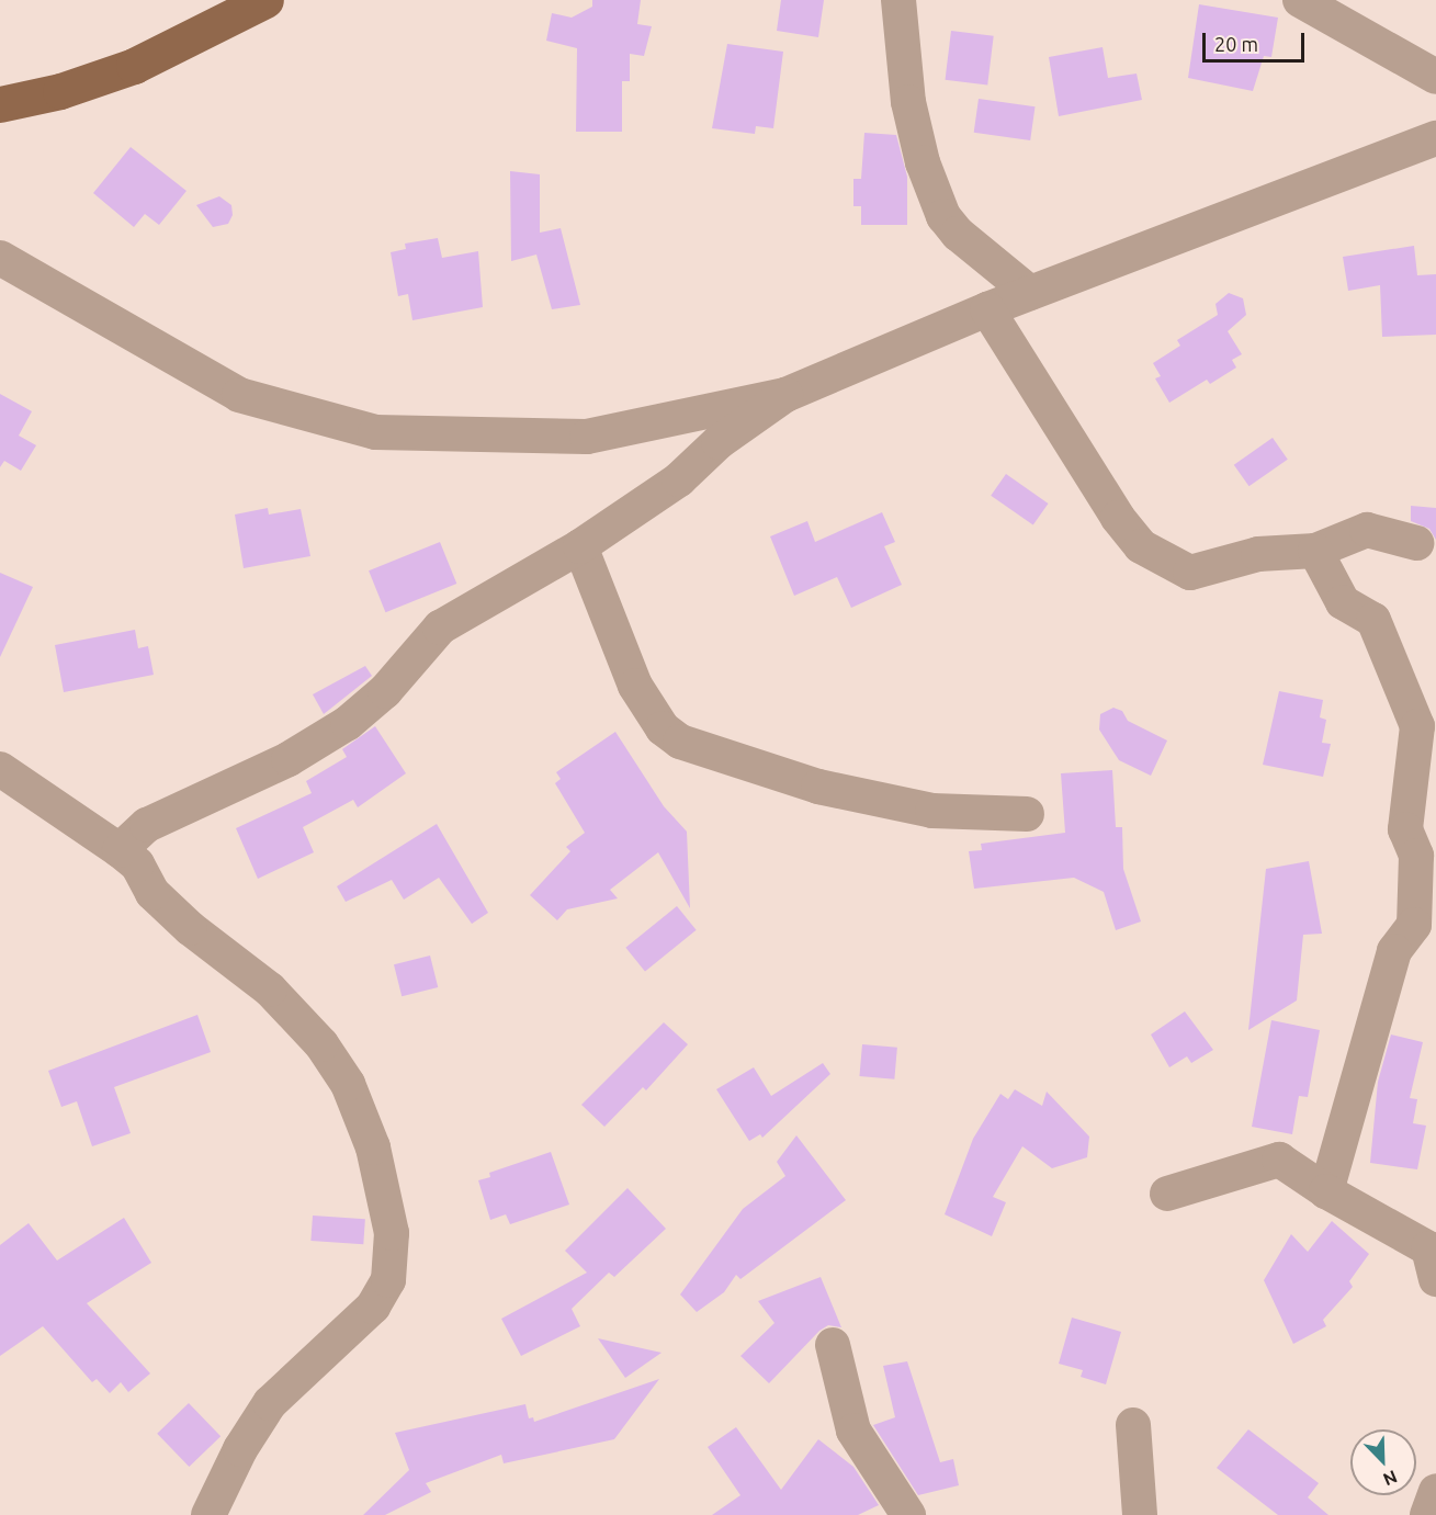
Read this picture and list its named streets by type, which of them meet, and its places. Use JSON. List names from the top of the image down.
{
  "scale_bar": "20 m",
  "north": "bottom right"
}
